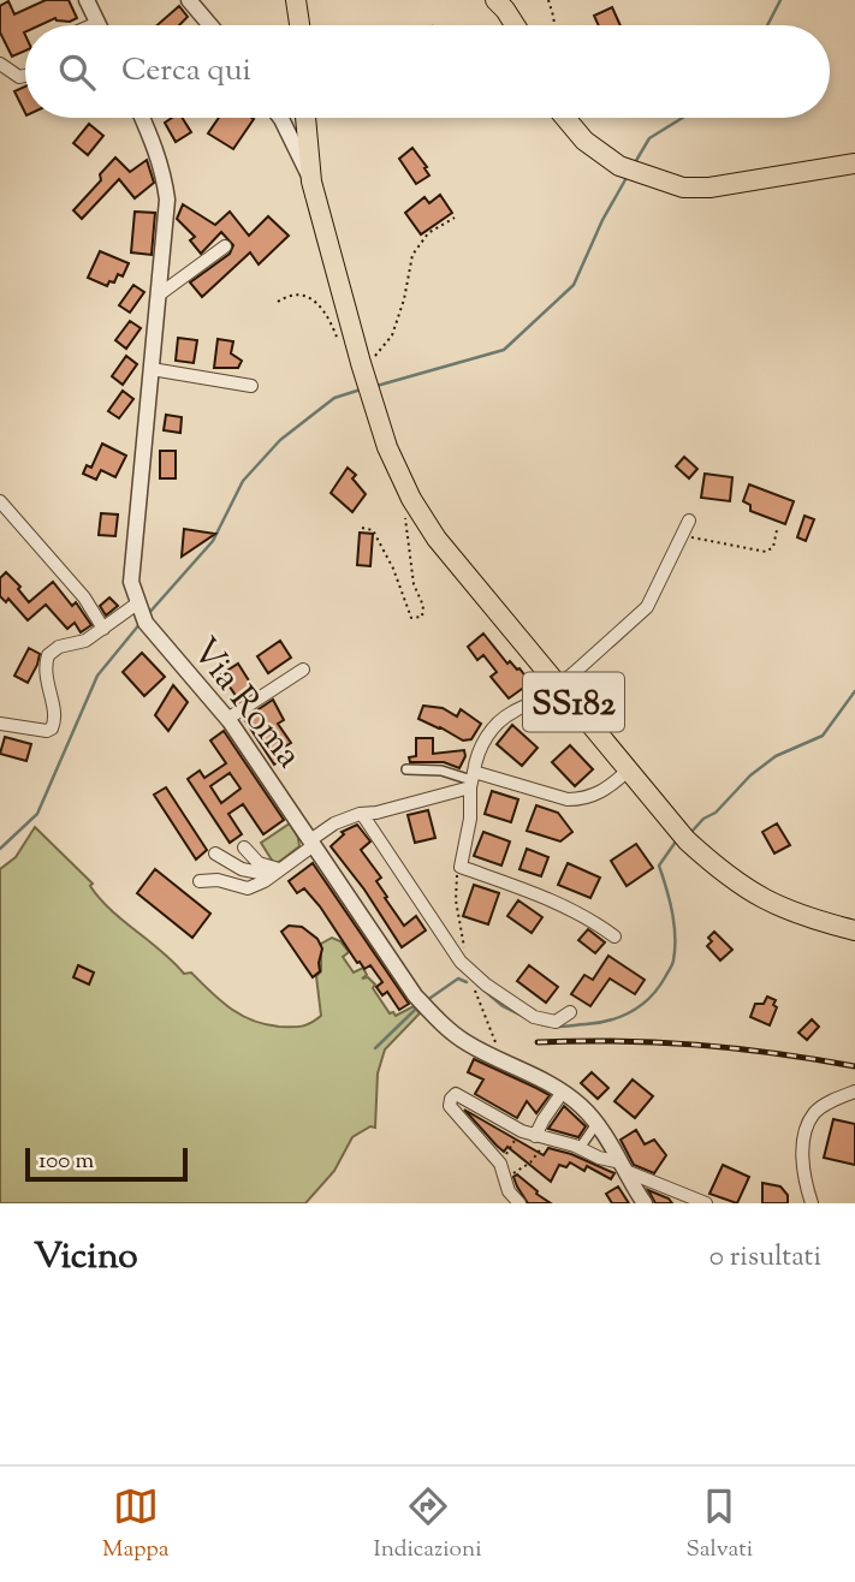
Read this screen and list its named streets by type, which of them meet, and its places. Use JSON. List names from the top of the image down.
{
  "streets": {
    "main road": ["SS182"],
    "street": ["Via Roma"]
  },
  "scale_bar": "100 m",
  "page": {
    "search": "Cerca qui",
    "scale": "100 m",
    "heading": ["Vicino", "0 risultati"],
    "nav": ["Mappa", "Indicazioni", "Salvati"]
  }
}
